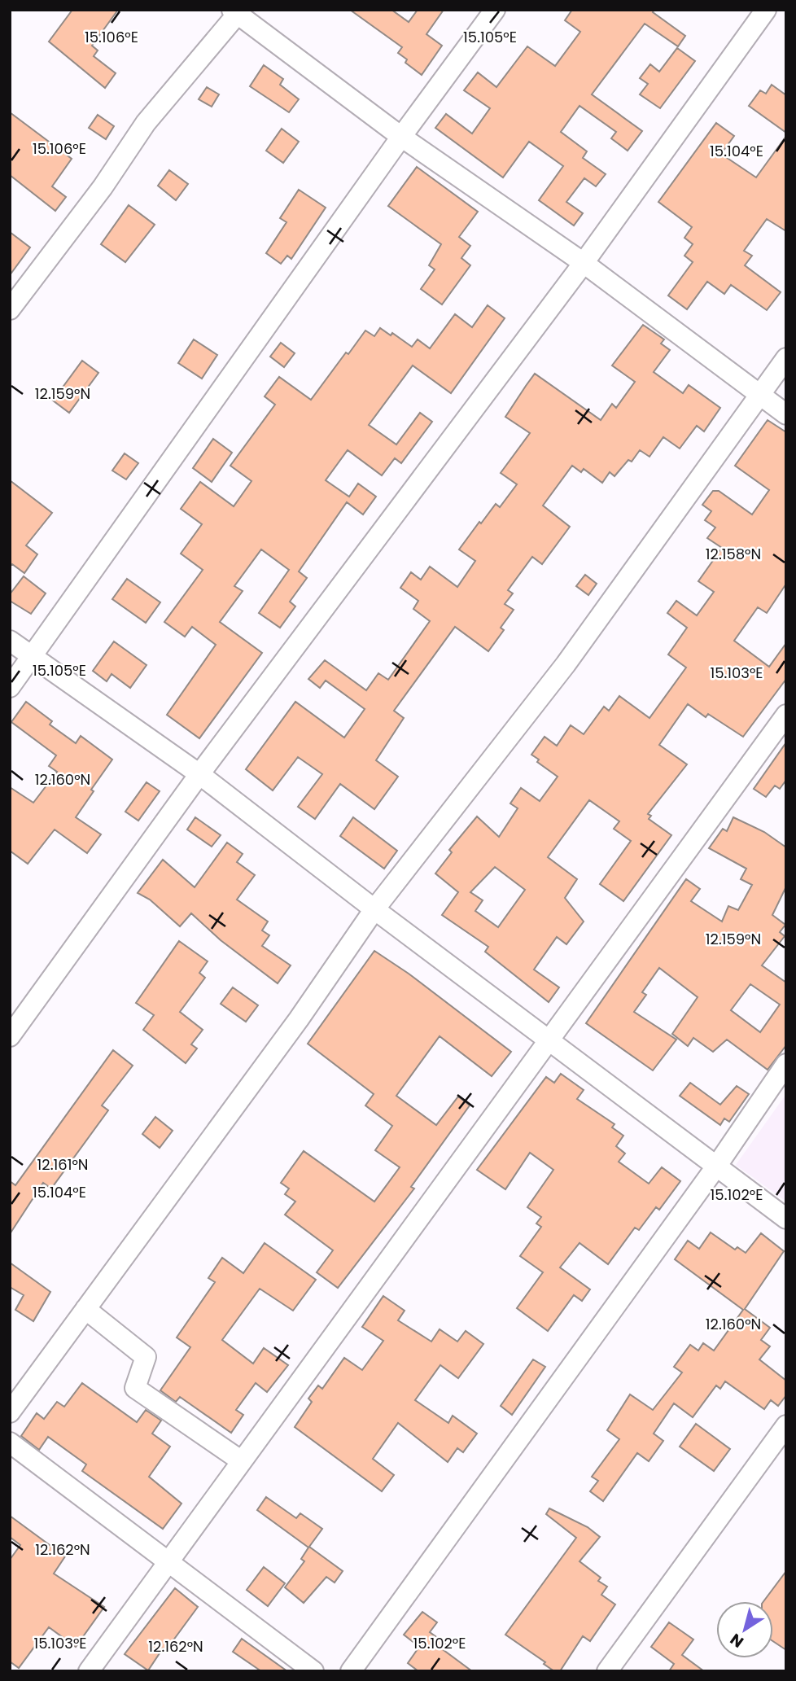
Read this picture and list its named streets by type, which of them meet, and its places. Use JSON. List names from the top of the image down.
{
  "north": "bottom left",
  "coordinates": [
    "15.106°E",
    "15.105°E",
    "15.104°E",
    "12.159°N",
    "12.158°N",
    "15.103°E",
    "12.160°N",
    "12.161°N",
    "15.102°E",
    "12.162°N"
  ]
}
